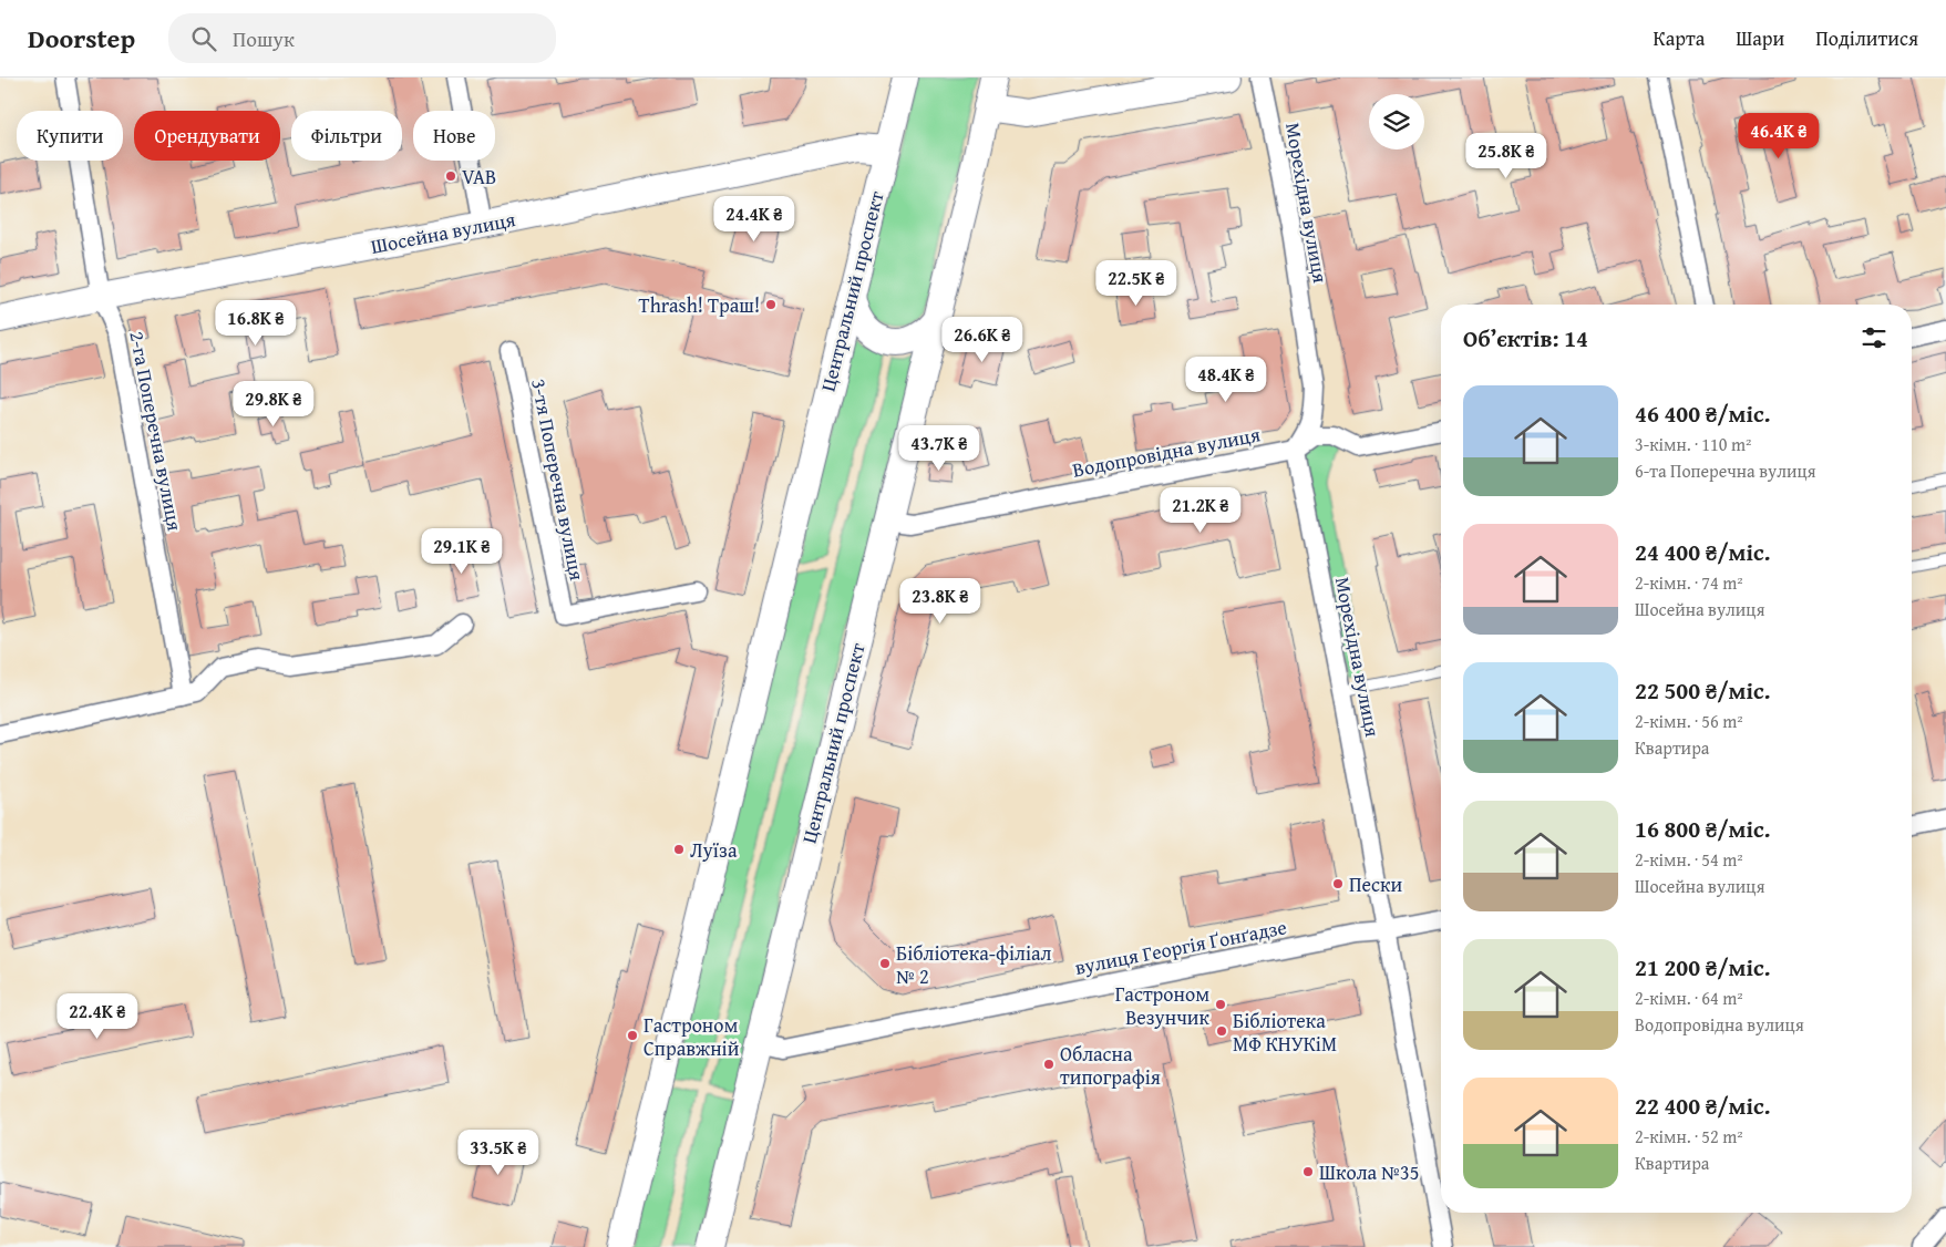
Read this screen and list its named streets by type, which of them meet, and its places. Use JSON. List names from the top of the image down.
{
  "streets": {
    "main road": ["Шосейна вулиця", "Центральний проспект"],
    "street": [
      "Морехідна вулиця",
      "2-га Поперечна вулиця",
      "Водопровідна вулиця",
      "3-тя Поперечна вулиця",
      "вулиця Георгія Ґонґадзе"
    ]
  },
  "crossings": [
    ["Морехідна вулиця", "Водопровідна вулиця"],
    ["Морехідна вулиця", "вулиця Георгія Ґонґадзе"],
    ["Шосейна вулиця", "Центральний проспект"],
    ["Шосейна вулиця", "2-га Поперечна вулиця"],
    ["Центральний проспект", "Водопровідна вулиця"],
    ["Центральний проспект", "вулиця Георгія Ґонґадзе"]
  ],
  "places": [
    "VAB",
    "Thrash! Траш!",
    "Луїза",
    "Пески",
    "Бібліотека-філіал № 2",
    "Гастроном Везунчик",
    "Бібліотека МФ КНУКіМ",
    "Гастроном Справжній",
    "Обласна типографія",
    "Школа №35"
  ],
  "page": {
    "header": "Doorstep",
    "search": "Пошук",
    "nav": ["Карта", "Шари", "Поділитися"],
    "chip": [
      "Купити",
      "Орендувати",
      "Фільтри",
      "Нове"
    ],
    "price": [
      "46.4K ₴",
      "25.8K ₴",
      "24.4K ₴",
      "22.5K ₴",
      "16.8K ₴",
      "26.6K ₴",
      "48.4K ₴",
      "29.8K ₴",
      "43.7K ₴",
      "21.2K ₴",
      "29.1K ₴",
      "23.8K ₴",
      "22.4K ₴",
      "33.5K ₴"
    ],
    "heading": "Об’єктів: 14",
    "list": [
      {
        "name": "46 400 ₴/міс.",
        "note": "3-кімн. · 110 m² · 6-та Поперечна вулиця"
      },
      {
        "name": "24 400 ₴/міс.",
        "note": "2-кімн. · 74 m² · Шосейна вулиця"
      },
      {
        "name": "22 500 ₴/міс.",
        "note": "2-кімн. · 56 m² · Квартира"
      },
      {
        "name": "16 800 ₴/міс.",
        "note": "2-кімн. · 54 m² · Шосейна вулиця"
      },
      {
        "name": "21 200 ₴/міс.",
        "note": "2-кімн. · 64 m² · Водопровідна вулиця"
      },
      {
        "name": "22 400 ₴/міс.",
        "note": "2-кімн. · 52 m² · Квартира"
      }
    ]
  }
}
